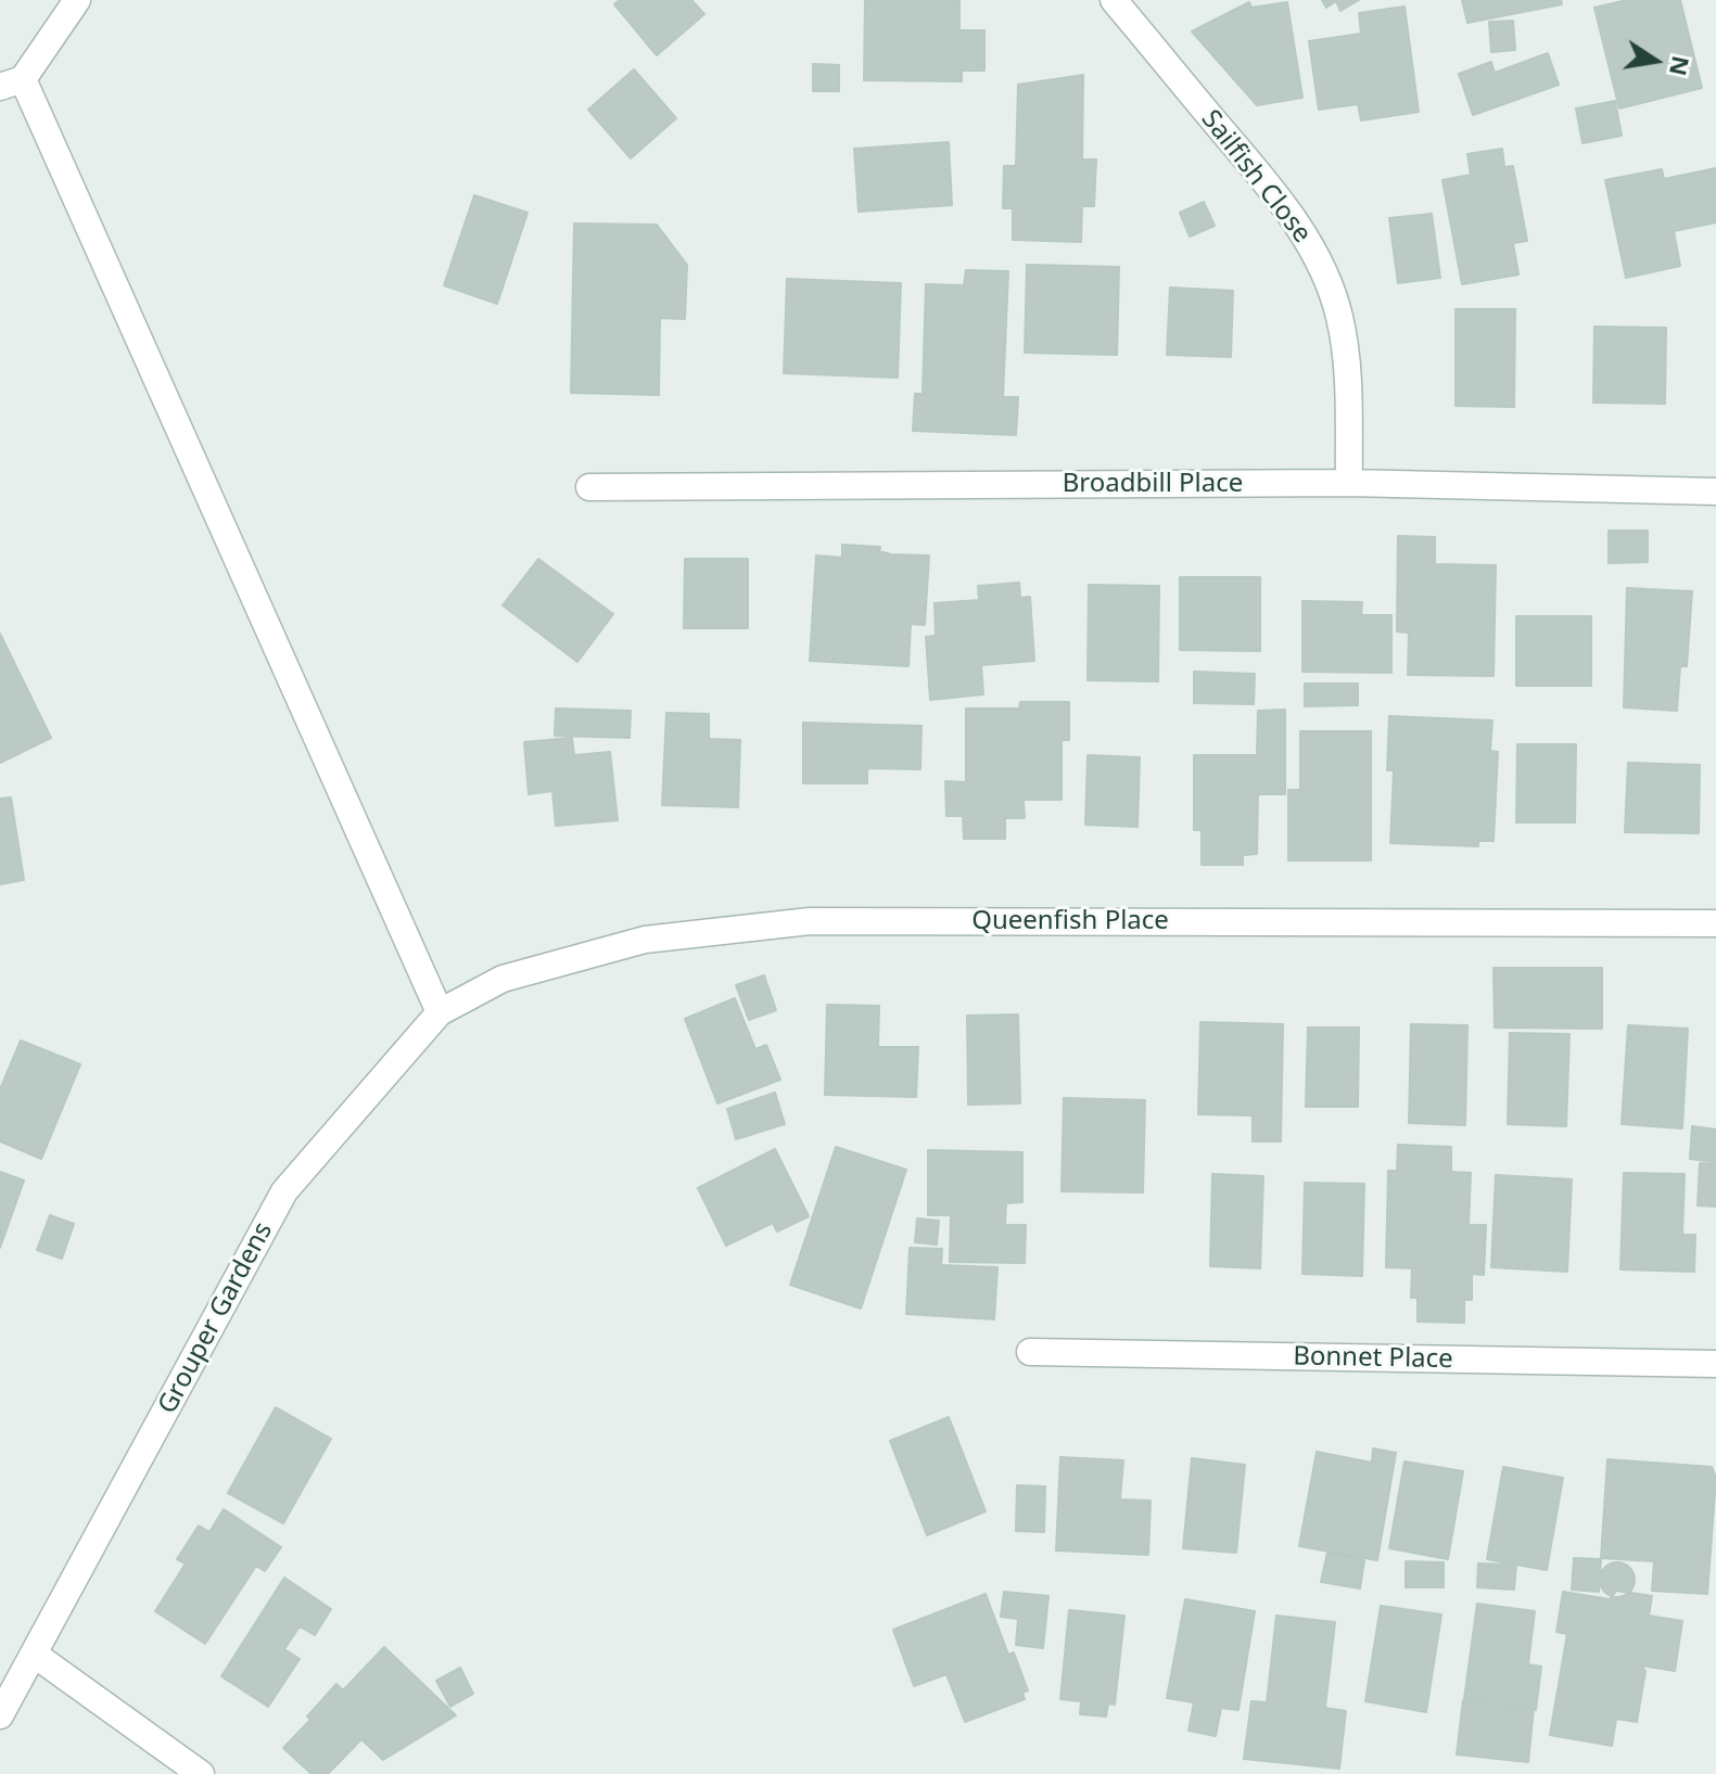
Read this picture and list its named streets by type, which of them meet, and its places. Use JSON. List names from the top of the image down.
{
  "streets": {
    "street": [
      "Sailfish Close",
      "Broadbill Place",
      "Queenfish Place",
      "Grouper Gardens",
      "Bonnet Place"
    ]
  },
  "crossings": [
    ["Sailfish Close", "Broadbill Place"],
    ["Queenfish Place", "Grouper Gardens"]
  ],
  "north": "right"
}
